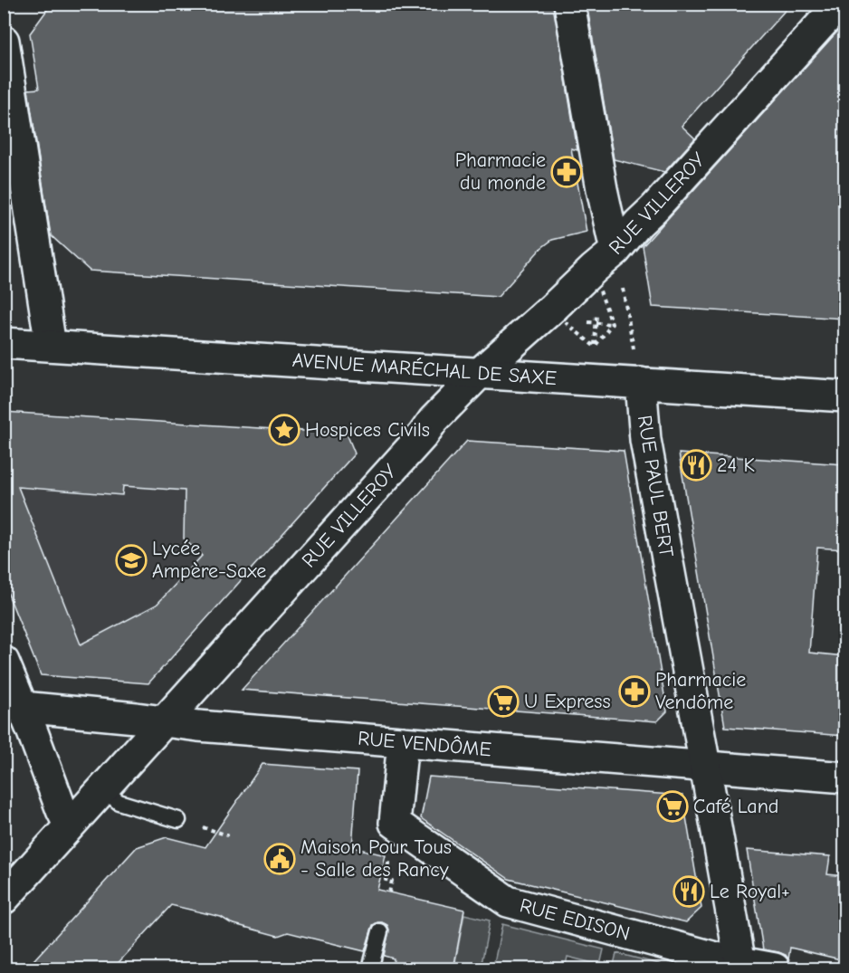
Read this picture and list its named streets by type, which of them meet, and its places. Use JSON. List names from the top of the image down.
{
  "streets": {
    "street": [
      "RUE VILLEROY",
      "AVENUE MARÉCHAL DE SAXE",
      "RUE PAUL BERT",
      "RUE VENDÔME",
      "RUE EDISON"
    ]
  },
  "crossings": [
    ["RUE VILLEROY", "AVENUE MARÉCHAL DE SAXE"],
    ["RUE VILLEROY", "RUE VENDÔME"],
    ["AVENUE MARÉCHAL DE SAXE", "RUE PAUL BERT"],
    ["RUE PAUL BERT", "RUE VENDÔME"],
    ["RUE PAUL BERT", "RUE EDISON"],
    ["RUE VENDÔME", "RUE EDISON"]
  ],
  "places": {
    "pharmacy": ["Pharmacie du monde", "Pharmacie Vendôme"],
    "place": ["Hospices Civils"],
    "restaurant": ["24 K", "Le Royal+"],
    "school or university": ["Lycée Ampère-Saxe"],
    "supermarket": ["U Express", "Café Land"],
    "public building": ["Maison Pour Tous - Salle des Rancy"]
  }
}
